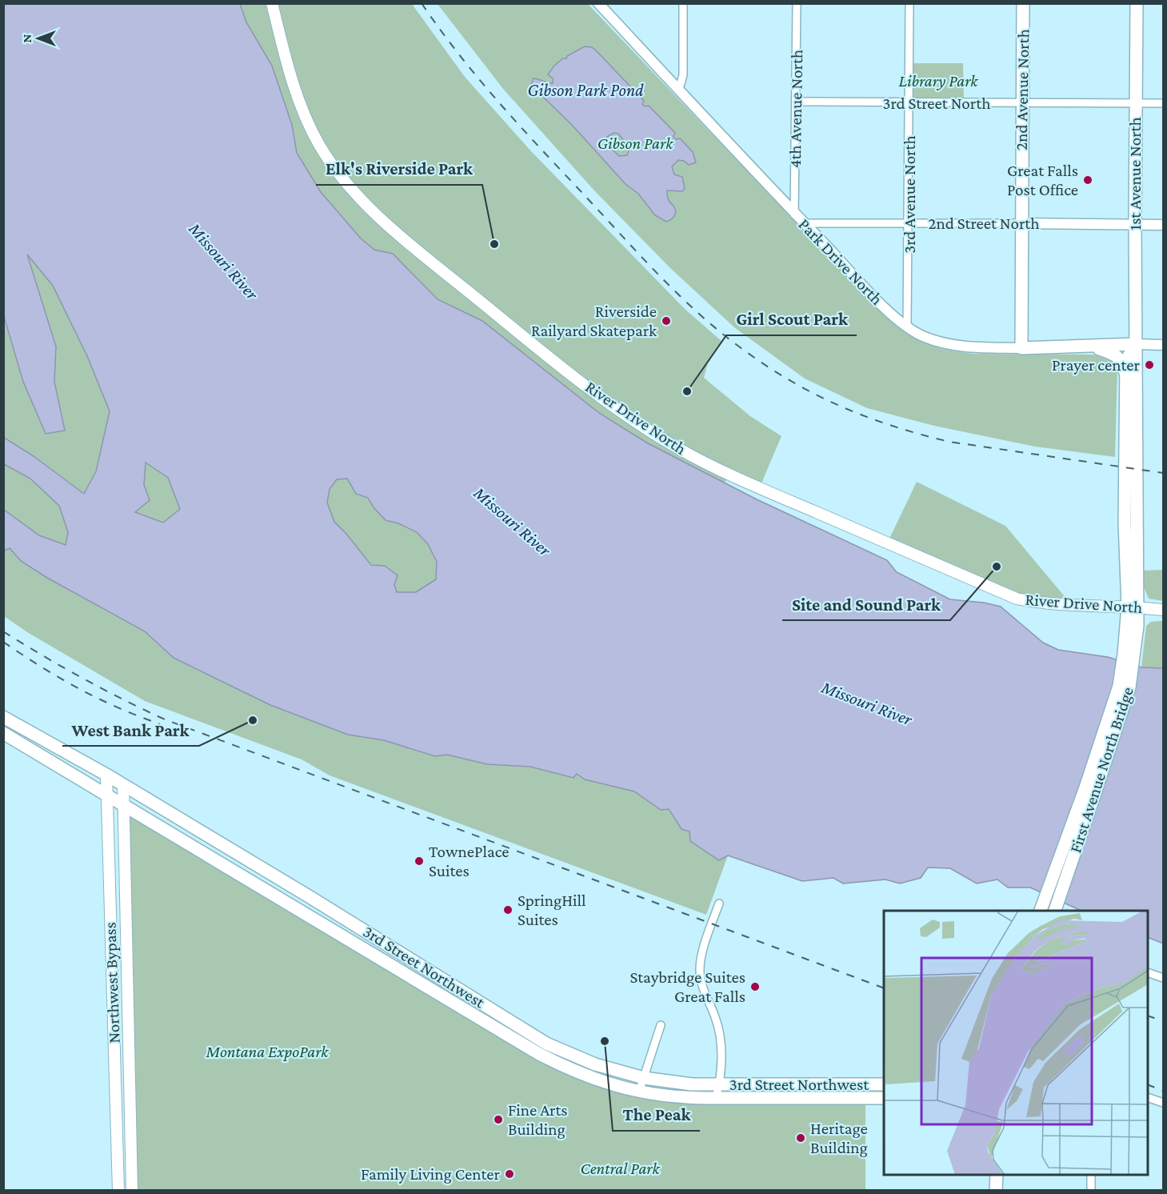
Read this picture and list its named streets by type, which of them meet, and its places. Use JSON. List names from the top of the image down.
{
  "streets": {
    "main road": [
      "2nd Avenue North",
      "1st Avenue North",
      "Park Drive North",
      "River Drive North",
      "First Avenue North Bridge",
      "3rd Street Northwest",
      "Northwest Bypass"
    ],
    "street": [
      "3rd Street North",
      "4th Avenue North",
      "3rd Avenue North",
      "2nd Street North"
    ]
  },
  "crossings": [
    ["2nd Avenue North", "3rd Street North"],
    ["2nd Avenue North", "2nd Street North"],
    ["2nd Avenue North", "Park Drive North"],
    ["3rd Street North", "4th Avenue North"],
    ["3rd Street North", "1st Avenue North"],
    ["3rd Street North", "3rd Avenue North"],
    ["4th Avenue North", "Park Drive North"],
    ["1st Avenue North", "2nd Street North"],
    ["1st Avenue North", "Park Drive North"],
    ["1st Avenue North", "River Drive North"],
    ["1st Avenue North", "First Avenue North Bridge"],
    ["3rd Avenue North", "2nd Street North"],
    ["3rd Avenue North", "Park Drive North"],
    ["2nd Street North", "Park Drive North"],
    ["3rd Street Northwest", "Northwest Bypass"]
  ],
  "water": ["Gibson Park Pond", "Missouri River"],
  "parks": [
    "Library Park",
    "Gibson Park",
    "Montana ExpoPark",
    "Central Park"
  ],
  "places": [
    "Great Falls Post Office",
    "Elk's Riverside Park",
    "Riverside Railyard Skatepark",
    "Prayer center",
    "Girl Scout Park",
    "Site and Sound Park",
    "West Bank Park",
    "TownePlace Suites",
    "SpringHill Suites",
    "Staybridge Suites Great Falls",
    "The Peak",
    "Fine Arts Building",
    "Heritage Building",
    "Family Living Center"
  ],
  "north": "left"
}
